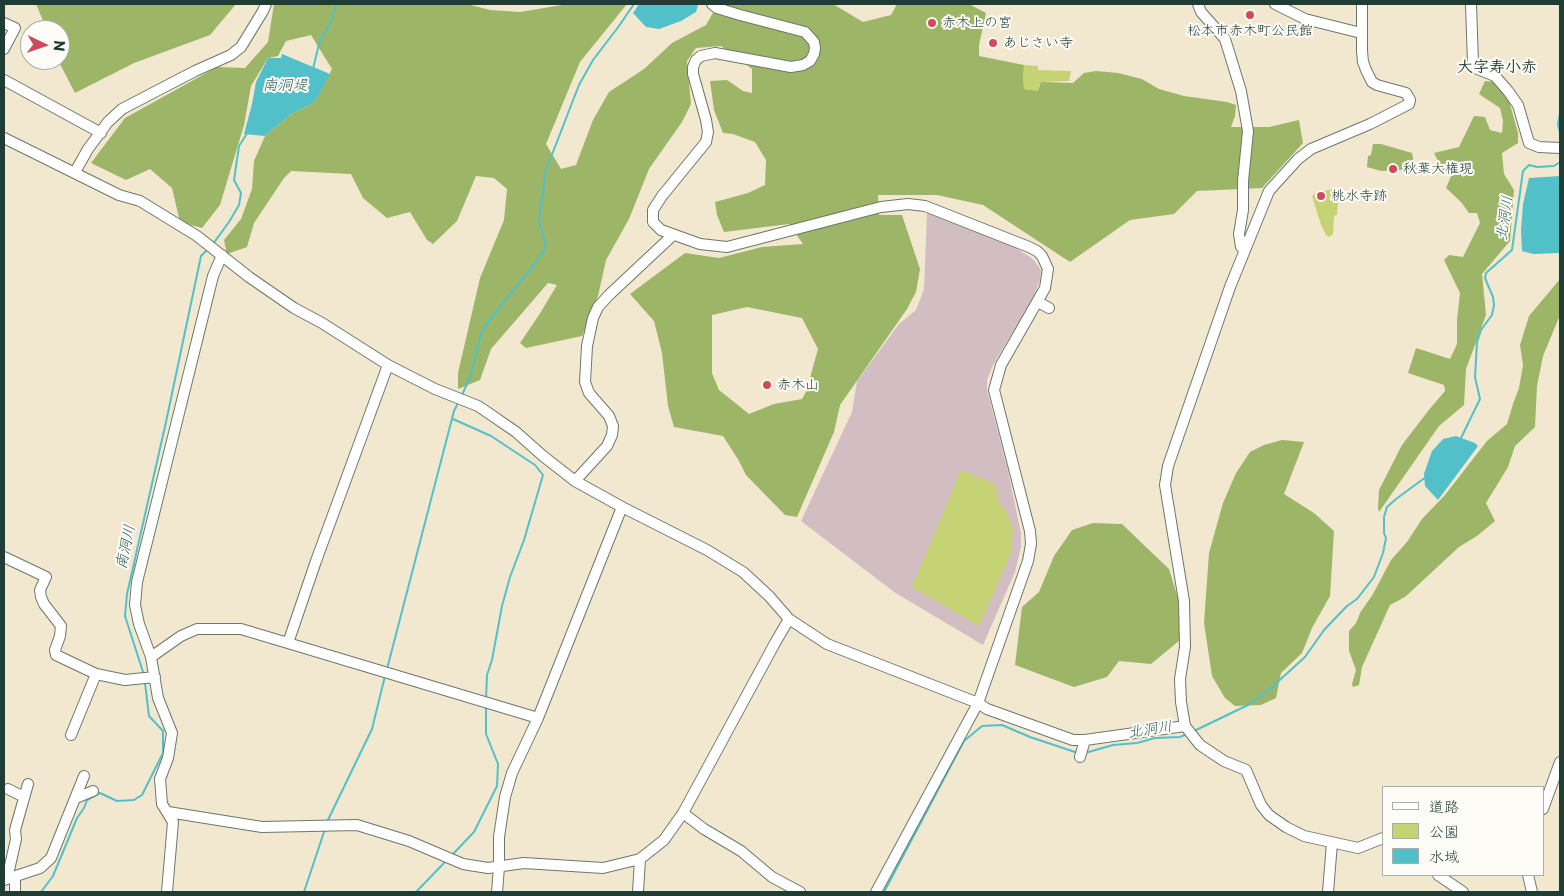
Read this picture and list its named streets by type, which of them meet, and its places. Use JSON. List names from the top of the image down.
{
  "districts": ["大字寿小赤"],
  "water": ["南洞堤", "北洞川", "南洞川"],
  "places": [
    "松本市赤木町公民館",
    "赤木上の宮",
    "あじさい寺",
    "秋葉大権現",
    "桃水寺跡",
    "赤木山"
  ],
  "legend": ["道路", "公園", "水域"],
  "north": "right"
}
